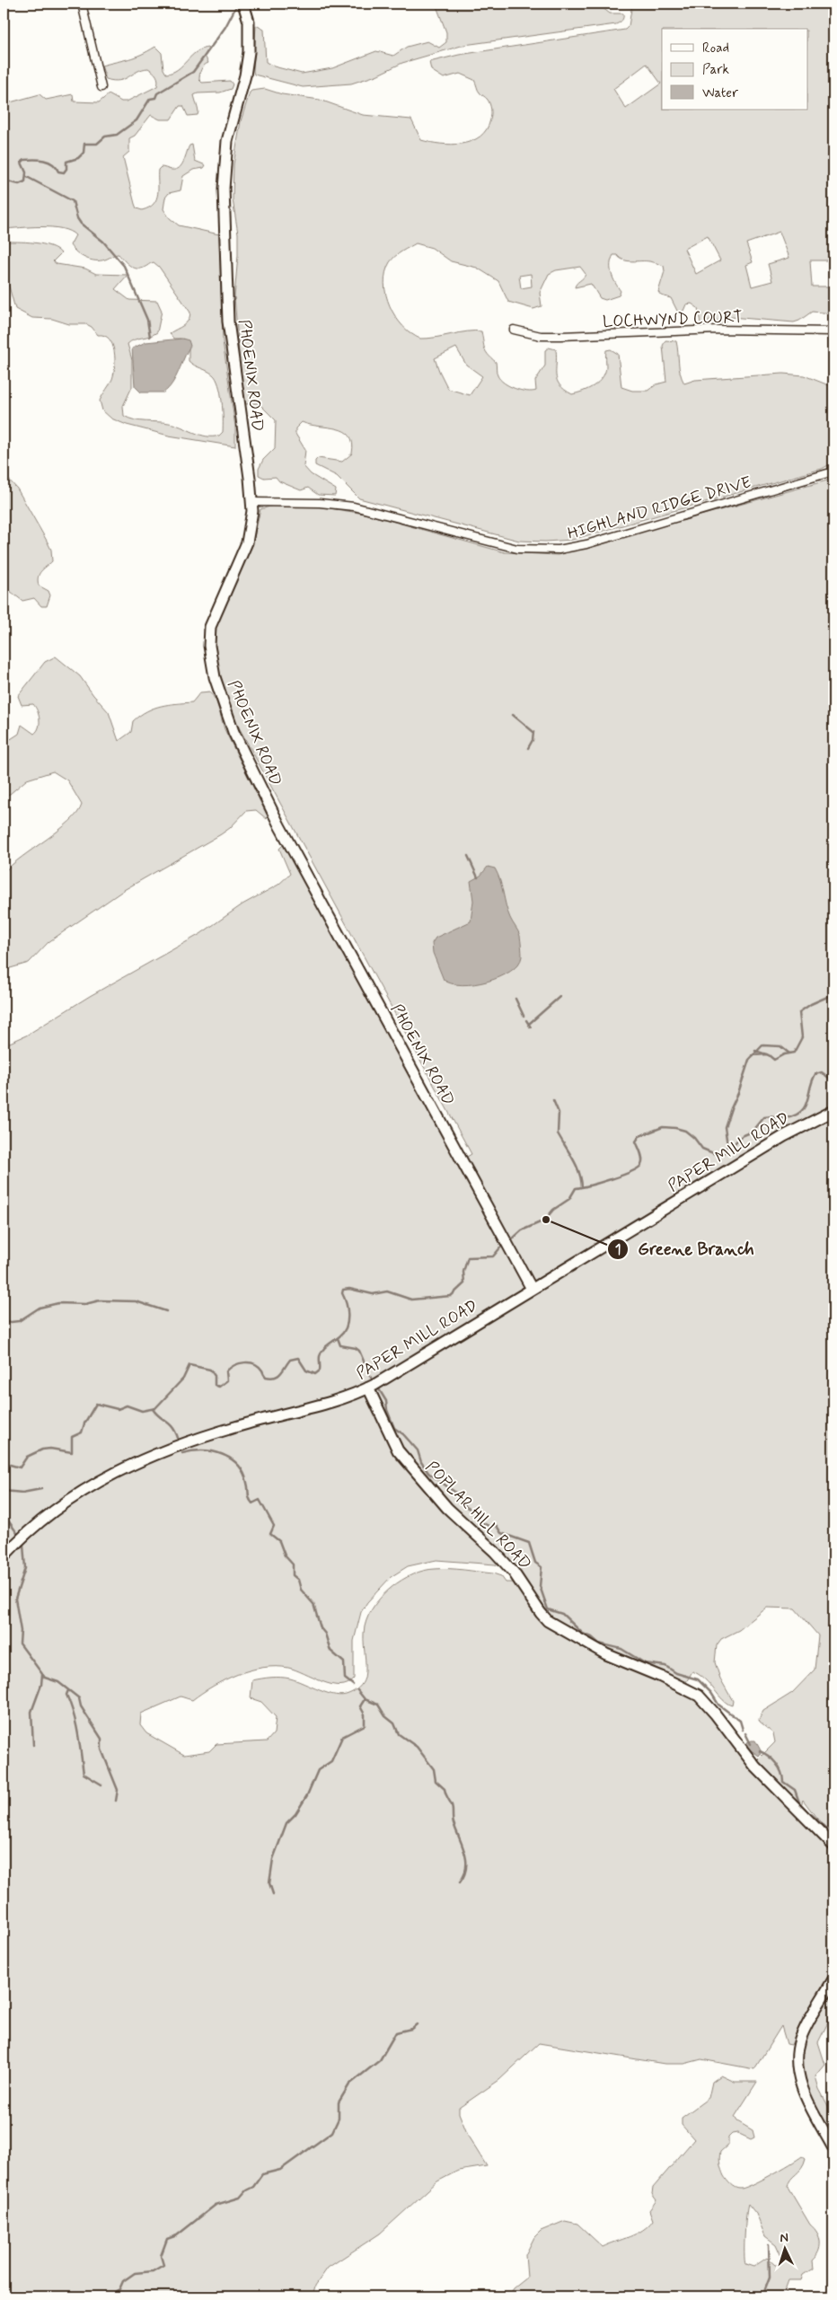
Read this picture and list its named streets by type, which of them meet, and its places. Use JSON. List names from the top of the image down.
{
  "streets": {
    "street": [
      "LOCHWYND COURT",
      "PHOENIX ROAD",
      "HIGHLAND RIDGE DRIVE",
      "PAPER MILL ROAD",
      "POPLAR HILL ROAD"
    ]
  },
  "crossings": [
    ["PHOENIX ROAD", "HIGHLAND RIDGE DRIVE"],
    ["PHOENIX ROAD", "PAPER MILL ROAD"],
    ["PAPER MILL ROAD", "POPLAR HILL ROAD"]
  ],
  "places": ["Greene Branch"],
  "legend": ["Road", "Park", "Water"],
  "north": "top"
}
